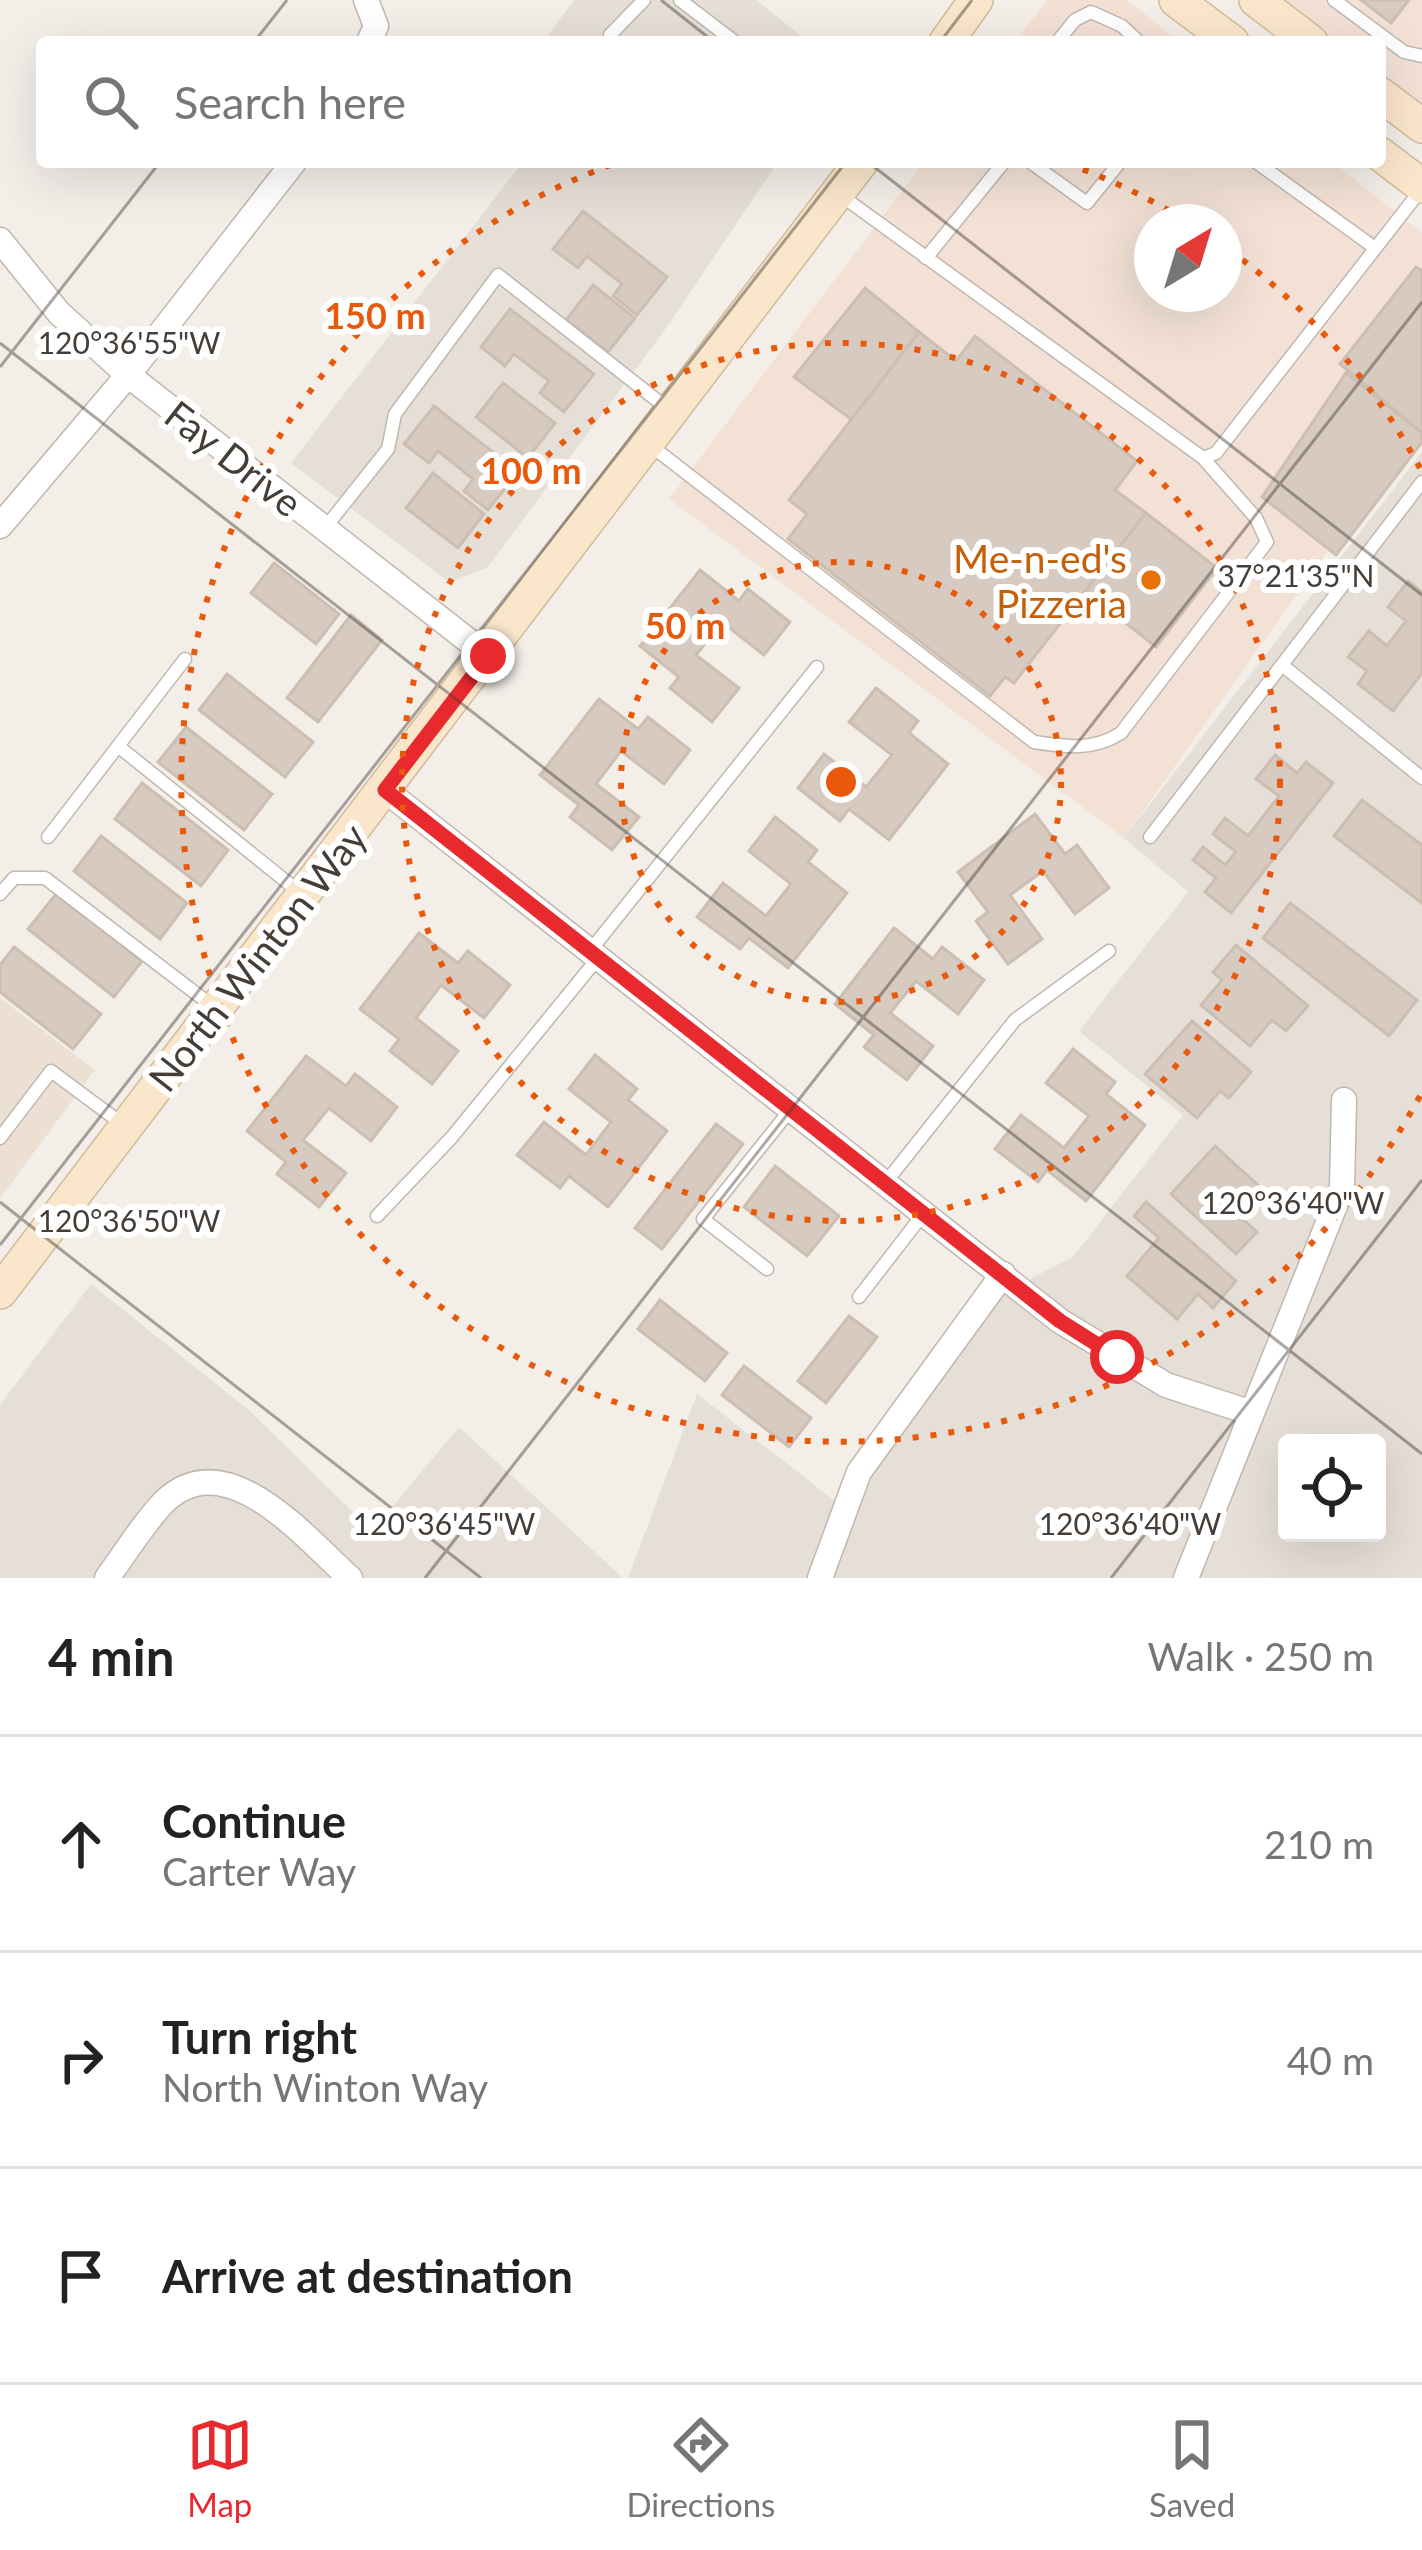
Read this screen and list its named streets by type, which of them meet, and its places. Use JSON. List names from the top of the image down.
{
  "streets": {
    "main road": ["North Winton Way"],
    "street": ["Fay Drive"]
  },
  "crossings": [
    ["Fay Drive", "North Winton Way"]
  ],
  "places": ["Me-n-ed's Pizzeria"],
  "north": "top right",
  "page": {
    "search": "Search here",
    "heading": ["4 min", "Walk · 250 m"],
    "list": [
      ["Continue", "Carter Way", "210 m"],
      ["Turn right", "North Winton Way", "40 m"],
      "Arrive at destination"
    ],
    "nav": ["Map", "Directions", "Saved"]
  },
  "coordinates": [
    "120°36'55\"W",
    "37°21'35\"N",
    "120°36'40\"W",
    "120°36'50\"W",
    "120°36'45\"W"
  ],
  "rings": ["150 m", "100 m", "50 m"]
}
